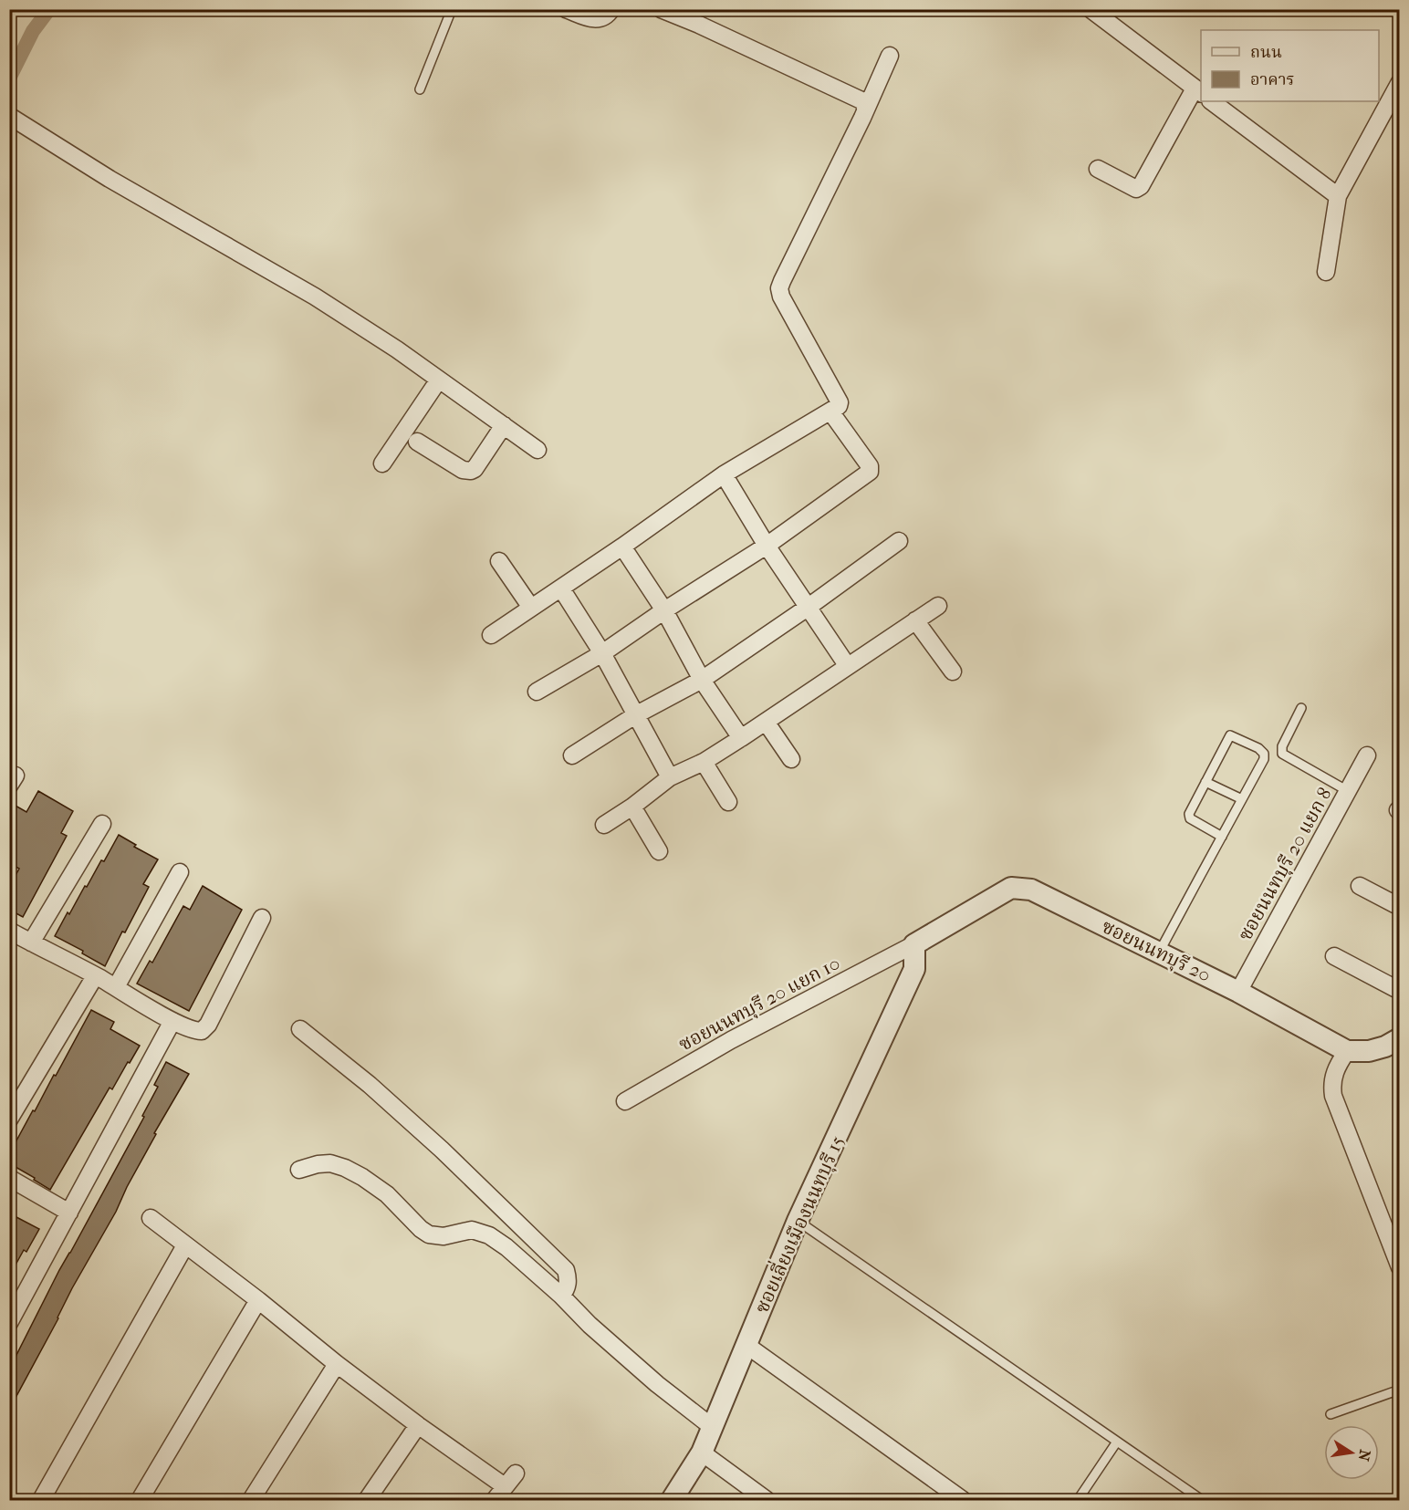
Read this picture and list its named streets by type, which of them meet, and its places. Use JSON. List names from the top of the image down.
{
  "streets": {
    "street": [
      "ซอยนนทบุรี 20 แยก 8",
      "ซอยนนทบุรี 20",
      "ซอยนนทบุรี 20 แยก 10",
      "ซอยเลี่ยงเมืองนนทบุรี 15"
    ]
  },
  "crossings": [
    ["ซอยนนทบุรี 20 แยก 8", "ซอยนนทบุรี 20"],
    ["ซอยนนทบุรี 20", "ซอยนนทบุรี 20 แยก 10"],
    ["ซอยนนทบุรี 20", "ซอยเลี่ยงเมืองนนทบุรี 15"],
    ["ซอยนนทบุรี 20 แยก 10", "ซอยเลี่ยงเมืองนนทบุรี 15"]
  ],
  "legend": ["ถนน", "อาคาร"],
  "north": "right"
}
